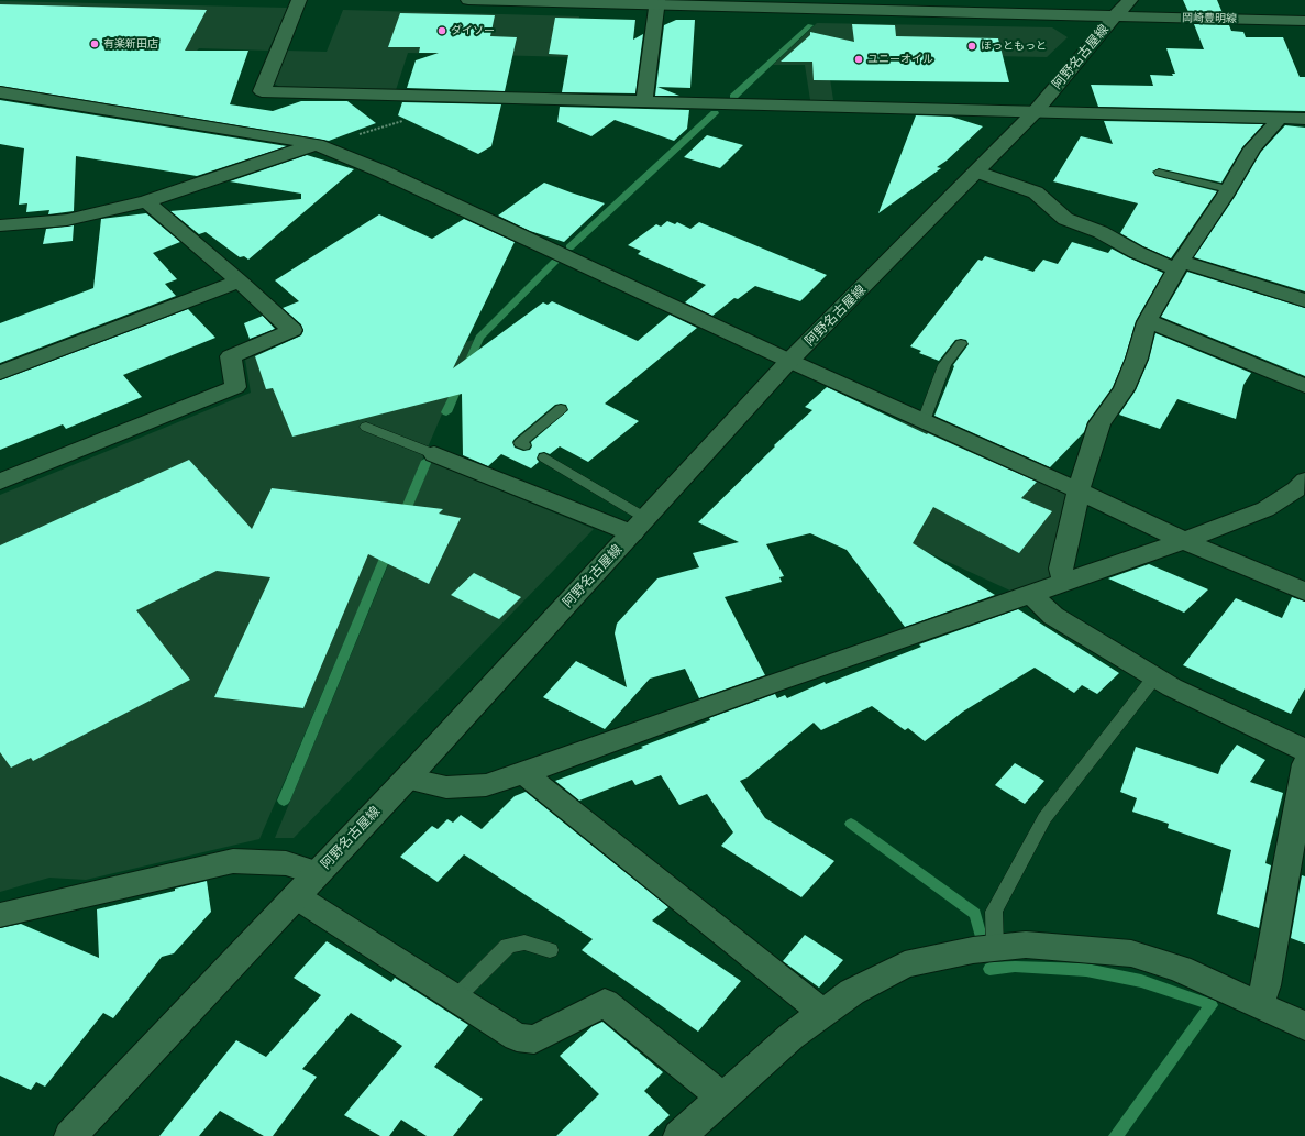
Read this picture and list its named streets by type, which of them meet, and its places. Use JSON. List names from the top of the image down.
{
  "streets": {
    "street": ["岡崎豊明線", "阿野名古屋線"]
  },
  "crossings": [
    ["岡崎豊明線", "阿野名古屋線"]
  ],
  "places": [
    "ダイソー",
    "有楽新田店",
    "ほっともっと",
    "ユニーオイル"
  ]
}
